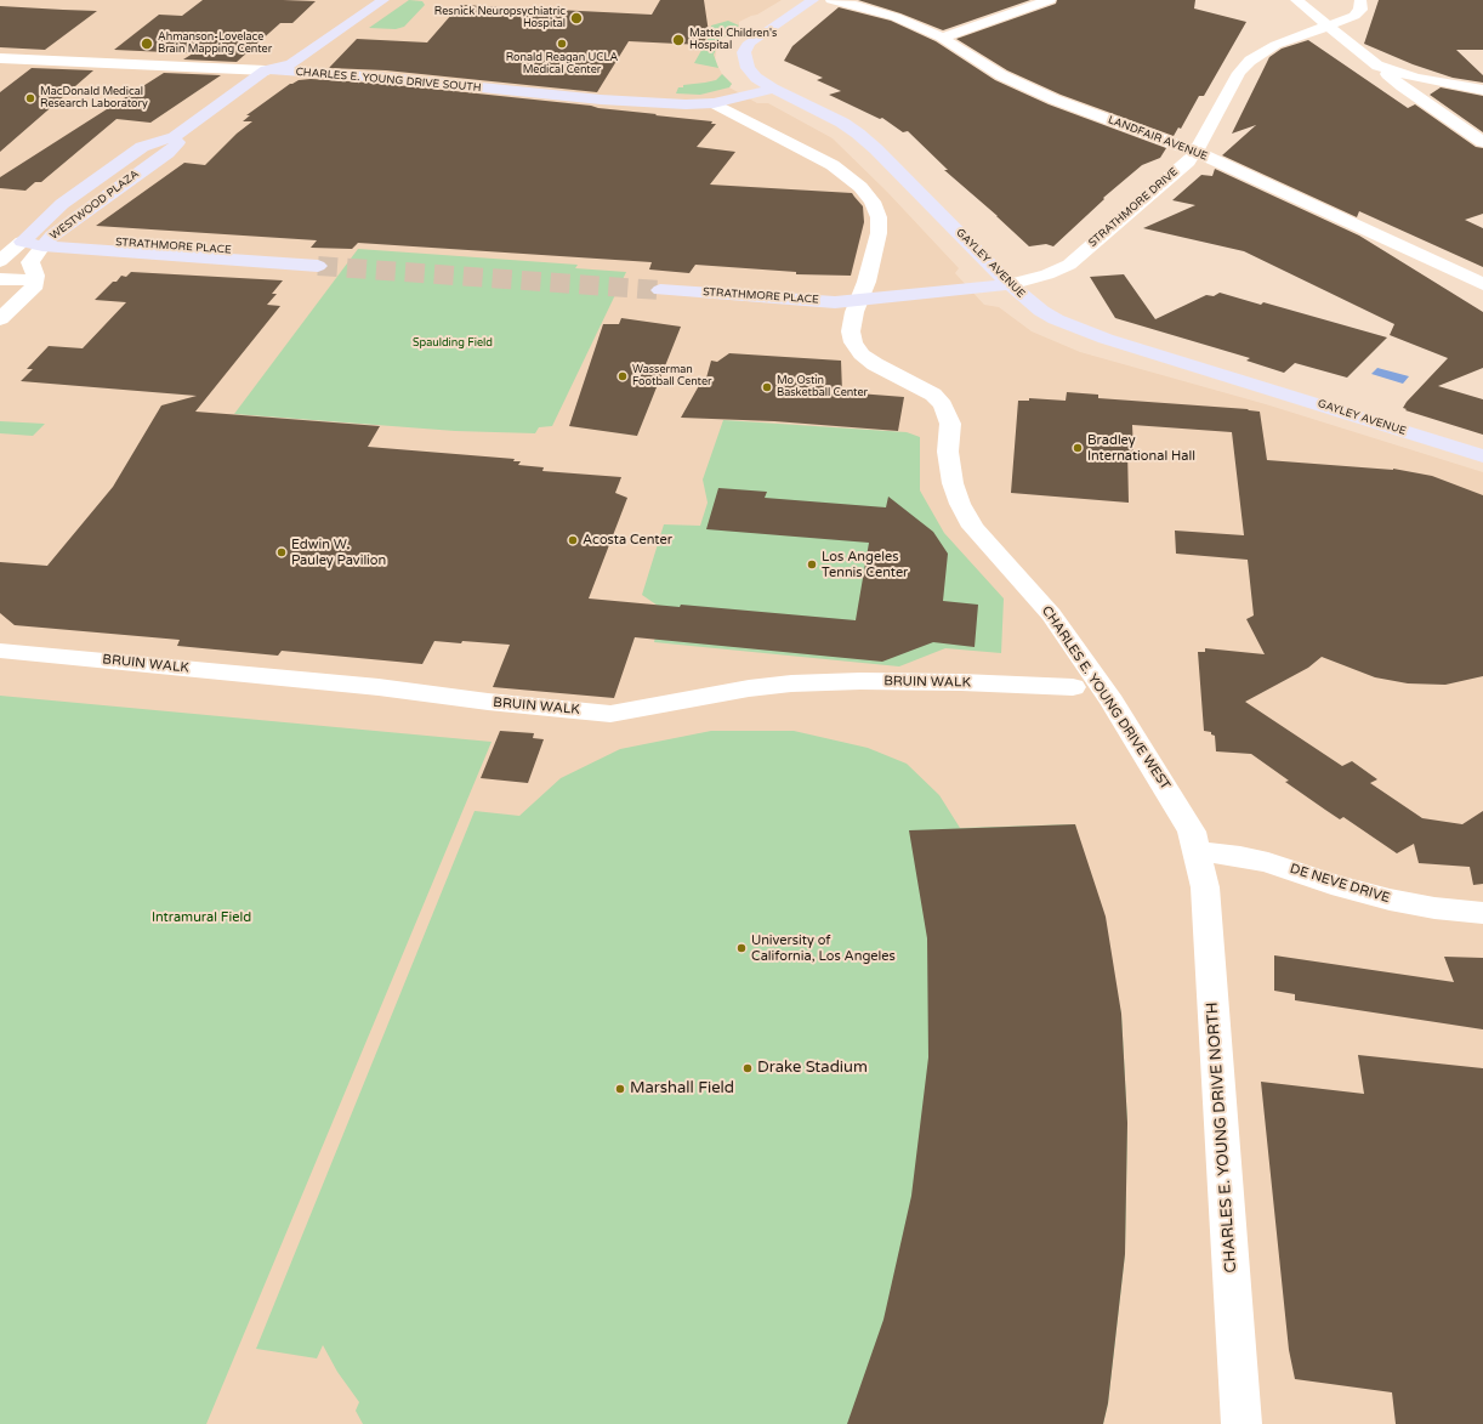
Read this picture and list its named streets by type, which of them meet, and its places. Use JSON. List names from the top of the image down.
{
  "streets": {
    "street": [
      "CHARLES E. YOUNG DRIVE SOUTH",
      "LANDFAIR AVENUE",
      "WESTWOOD PLAZA",
      "STRATHMORE DRIVE",
      "STRATHMORE PLACE",
      "GAYLEY AVENUE",
      "BRUIN WALK",
      "CHARLES E. YOUNG DRIVE WEST",
      "DE NEVE DRIVE",
      "CHARLES E. YOUNG DRIVE NORTH"
    ]
  },
  "crossings": [
    ["CHARLES E. YOUNG DRIVE SOUTH", "WESTWOOD PLAZA"],
    ["CHARLES E. YOUNG DRIVE SOUTH", "GAYLEY AVENUE"],
    ["CHARLES E. YOUNG DRIVE SOUTH", "CHARLES E. YOUNG DRIVE WEST"],
    ["LANDFAIR AVENUE", "STRATHMORE DRIVE"],
    ["WESTWOOD PLAZA", "STRATHMORE PLACE"],
    ["STRATHMORE DRIVE", "STRATHMORE PLACE"],
    ["STRATHMORE DRIVE", "GAYLEY AVENUE"],
    ["STRATHMORE PLACE", "GAYLEY AVENUE"],
    ["STRATHMORE PLACE", "CHARLES E. YOUNG DRIVE WEST"],
    ["CHARLES E. YOUNG DRIVE WEST", "DE NEVE DRIVE"],
    ["CHARLES E. YOUNG DRIVE WEST", "CHARLES E. YOUNG DRIVE NORTH"],
    ["DE NEVE DRIVE", "CHARLES E. YOUNG DRIVE NORTH"]
  ],
  "parks": ["Spaulding Field", "Intramural Field"],
  "places": [
    "Resnick Neuropsychiatric Hospital",
    "Mattel Children's Hospital",
    "Ahmanson-Lovelace Brain Mapping Center",
    "Ronald Reagan UCLA Medical Center",
    "MacDonald Medical Research Laboratory",
    "Wasserman Football Center",
    "Mo Ostin Basketball Center",
    "Bradley International Hall",
    "Acosta Center",
    "Edwin W. Pauley Pavilion",
    "Los Angeles Tennis Center",
    "University of California, Los Angeles",
    "Drake Stadium",
    "Marshall Field"
  ]
}
